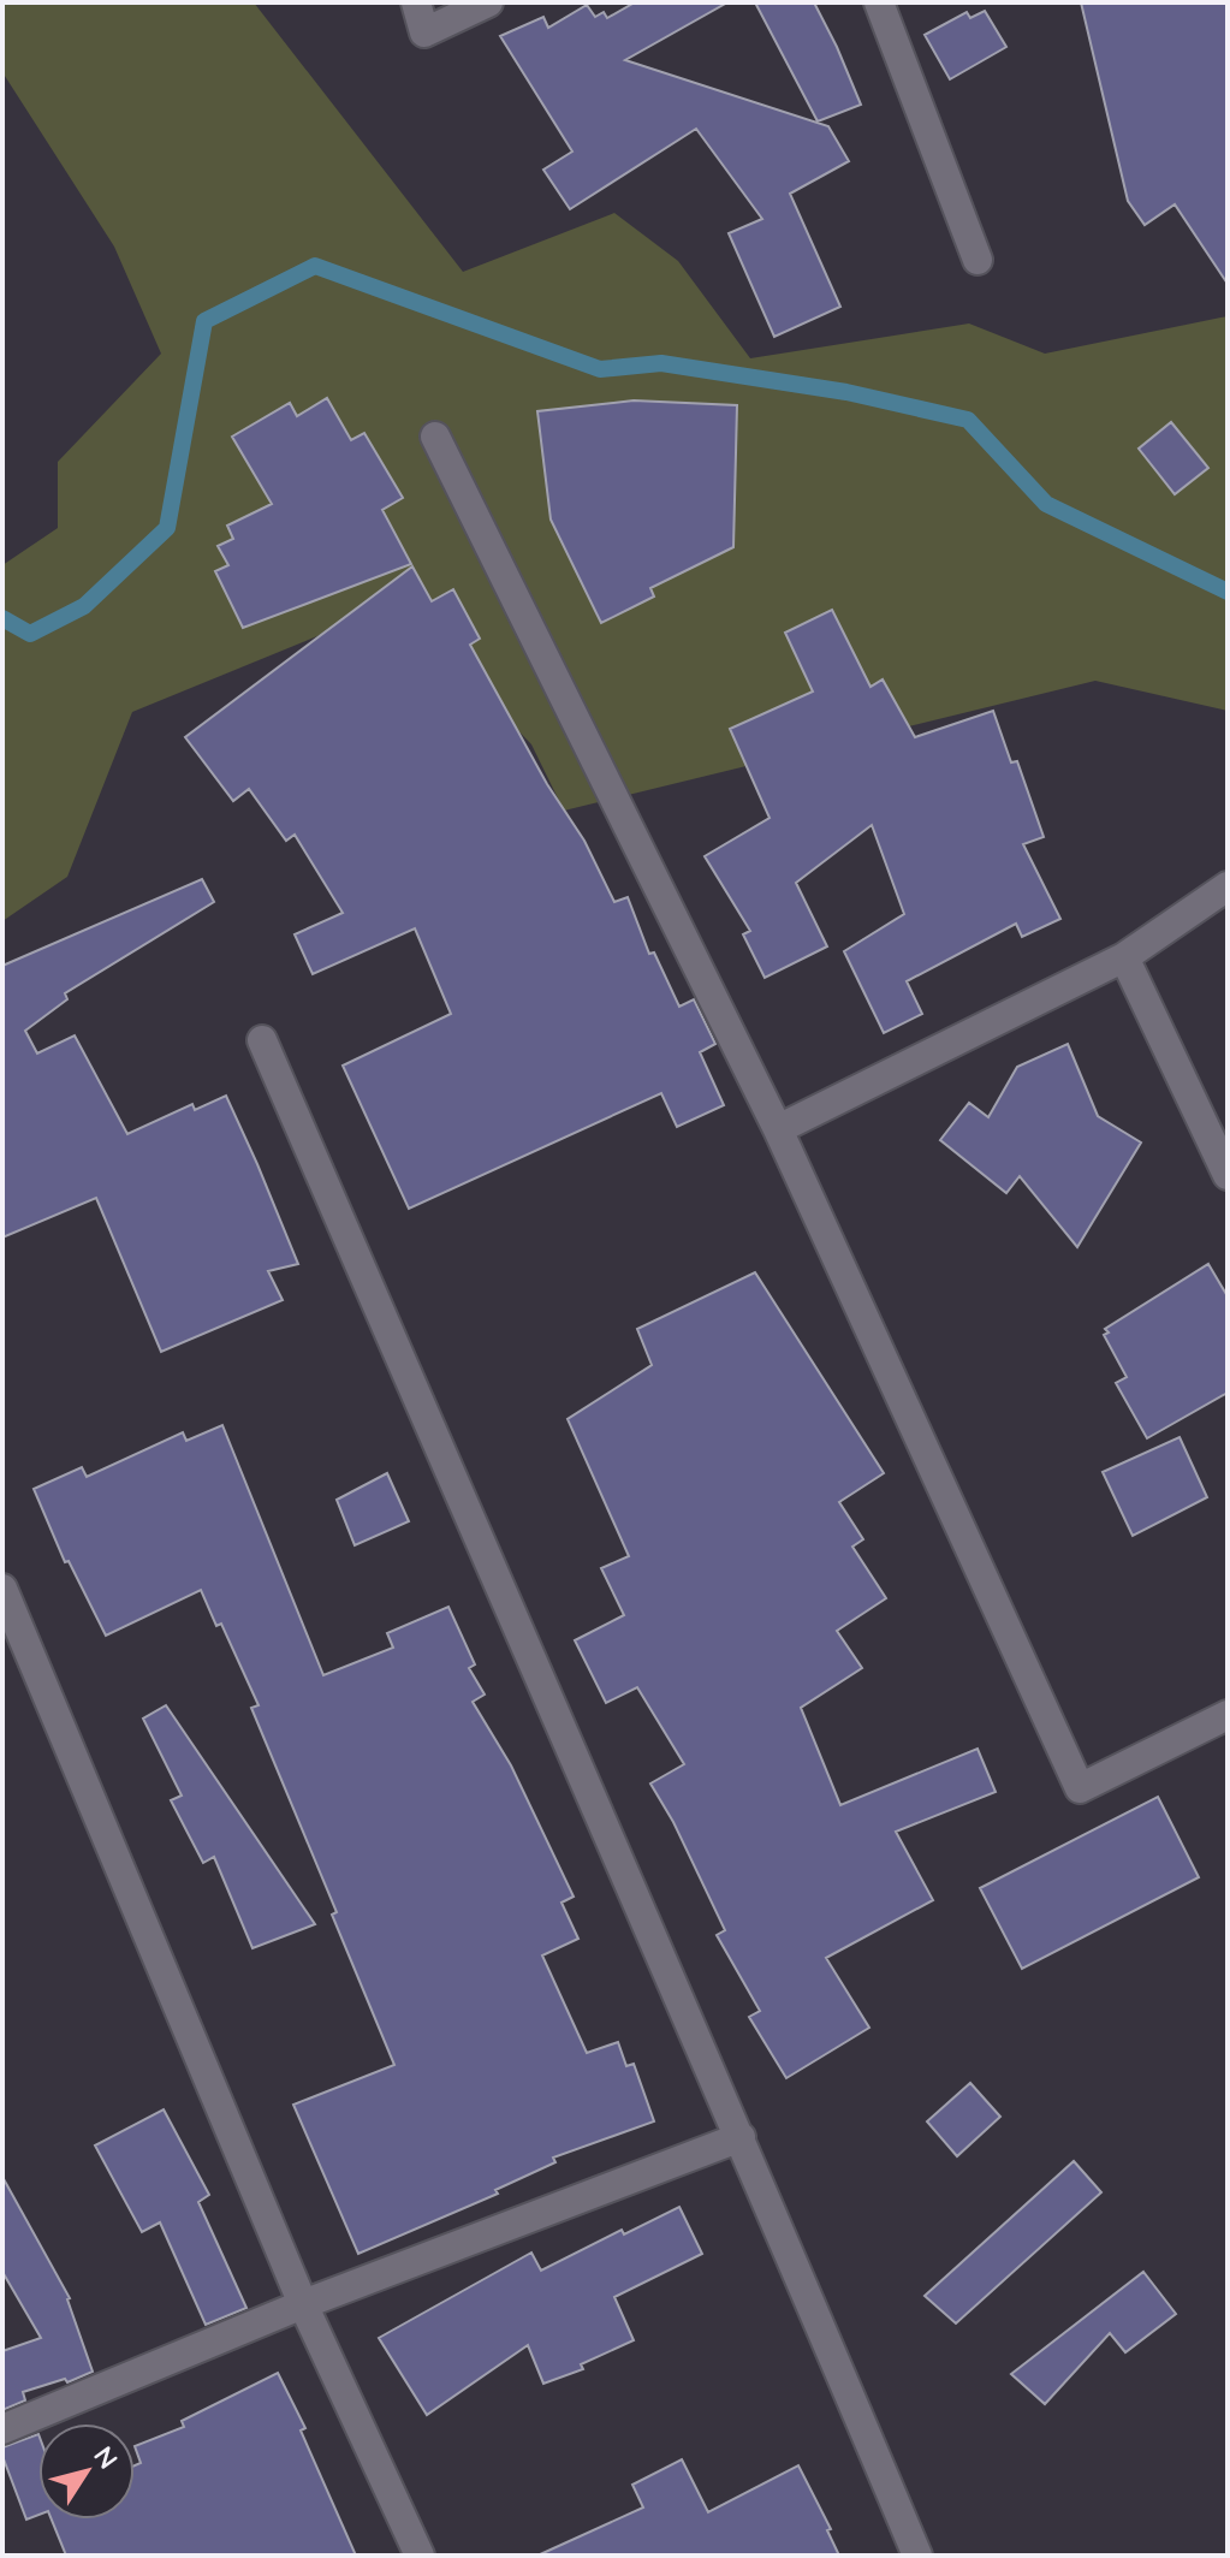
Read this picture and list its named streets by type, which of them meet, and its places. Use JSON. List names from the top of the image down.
{
  "north": "top right"
}
